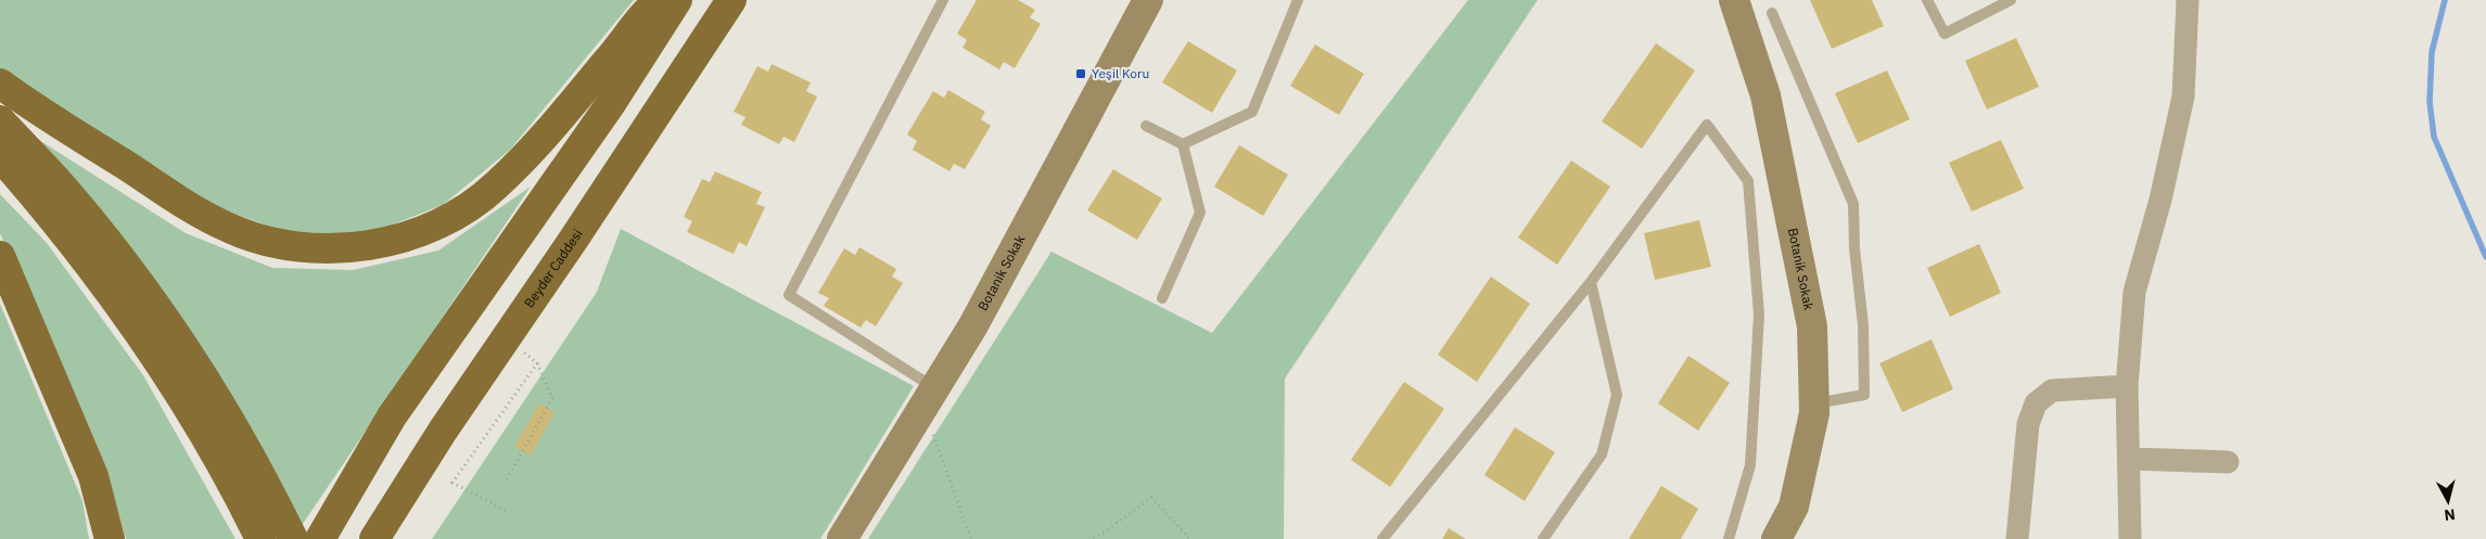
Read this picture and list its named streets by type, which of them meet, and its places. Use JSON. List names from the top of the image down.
{
  "streets": {
    "highway": ["Beyder Caddesi"],
    "main road": ["Botanik Sokak"]
  },
  "places": {
    "transit": ["Yeşil Koru"]
  },
  "north": "bottom"
}
